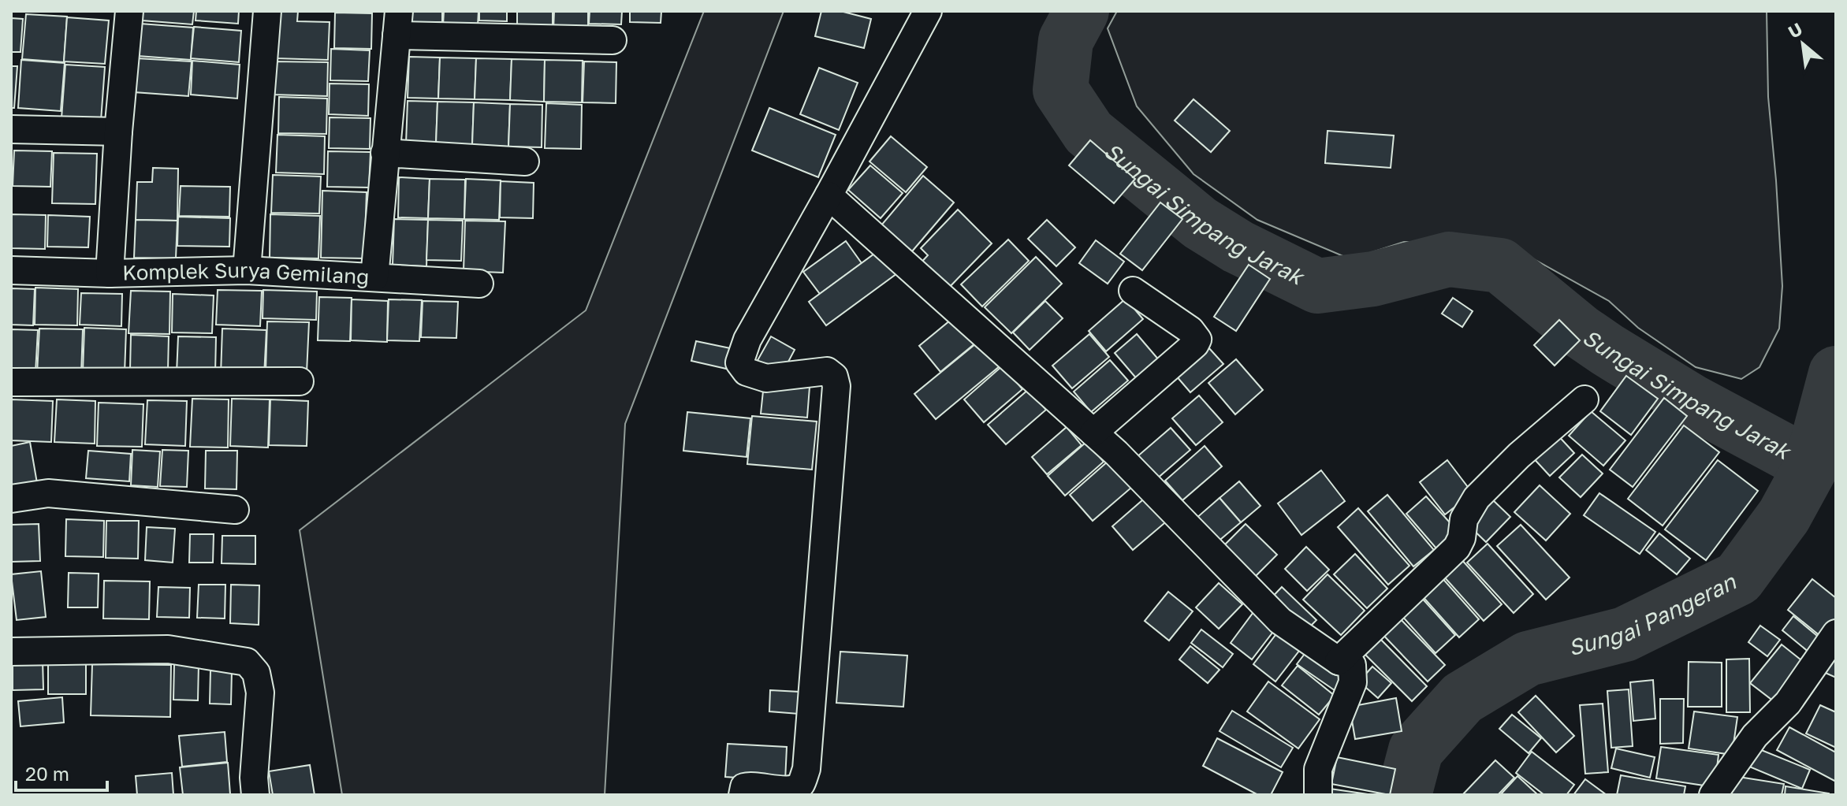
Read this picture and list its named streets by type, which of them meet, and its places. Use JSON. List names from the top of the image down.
{
  "streets": {
    "street": ["Komplek Surya Gemilang"]
  },
  "water": ["Sungai Simpang Jarak", "Sungai Pangeran"],
  "scale_bar": "20 m",
  "north": "top left"
}
